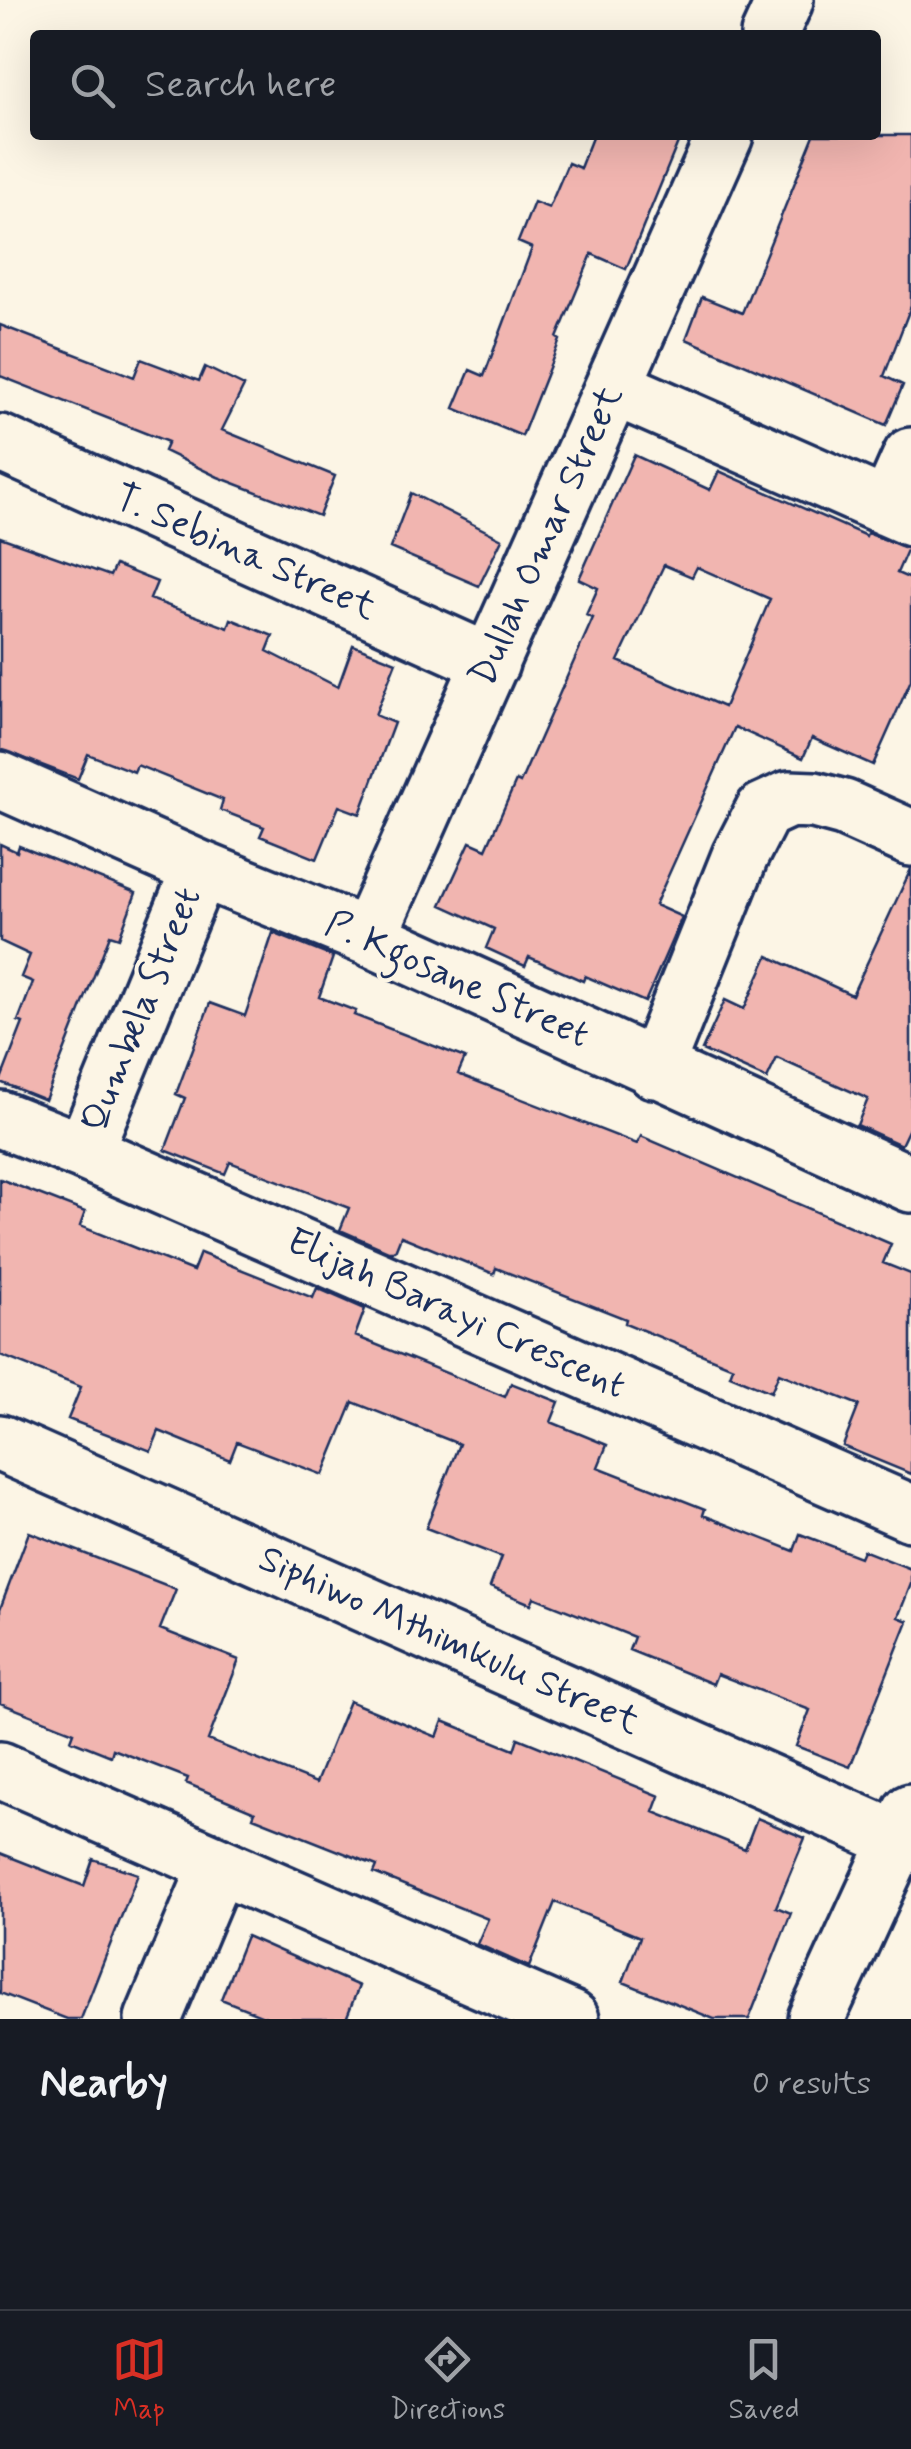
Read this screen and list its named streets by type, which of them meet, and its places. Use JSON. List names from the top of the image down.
{
  "streets": {
    "street": [
      "Dullah Omar Street",
      "T. Sebina Street",
      "P. Kgosane Street",
      "Qumbela Street",
      "Elijah Barayi Crescent",
      "Siphiwo Mthimkulu Street"
    ]
  },
  "crossings": [
    ["Dullah Omar Street", "T. Sebina Street"],
    ["Dullah Omar Street", "P. Kgosane Street"],
    ["P. Kgosane Street", "Qumbela Street"],
    ["Qumbela Street", "Elijah Barayi Crescent"]
  ],
  "page": {
    "search": "Search here",
    "heading": ["Nearby", "0 results"],
    "nav": ["Map", "Directions", "Saved"]
  }
}
